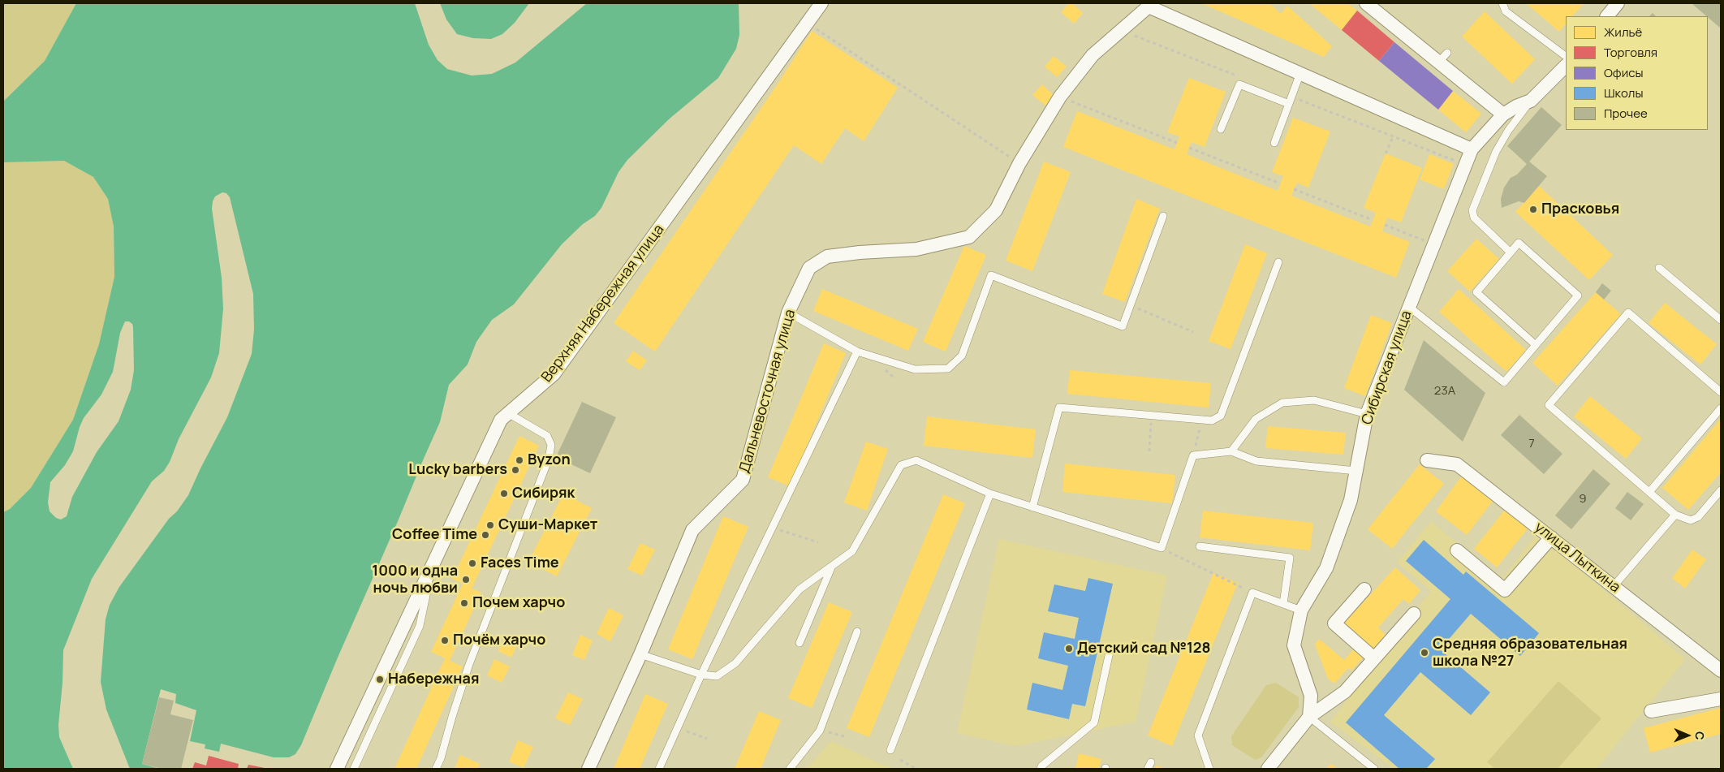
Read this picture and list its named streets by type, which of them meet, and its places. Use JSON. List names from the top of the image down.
{
  "streets": {
    "street": [
      "Верхняя Набережная улица",
      "Сибирская улица",
      "Дальневосточная улица",
      "улица Лыткина"
    ]
  },
  "places": [
    "Прасковья",
    "Byzon",
    "Lucky barbers",
    "Сибиряк",
    "Суши-Маркет",
    "Coffee Time",
    "Faces Time",
    "1000 и одна ночь любви",
    "Почем харчо",
    "Почём харчо",
    "Детский сад №128",
    "Средняя образовательная школа №27",
    "Набережная"
  ],
  "house_numbers": ["23А", "7", "9"],
  "legend": [
    "Жильё",
    "Торговля",
    "Офисы",
    "Школы",
    "Прочее"
  ],
  "north": "right"
}
